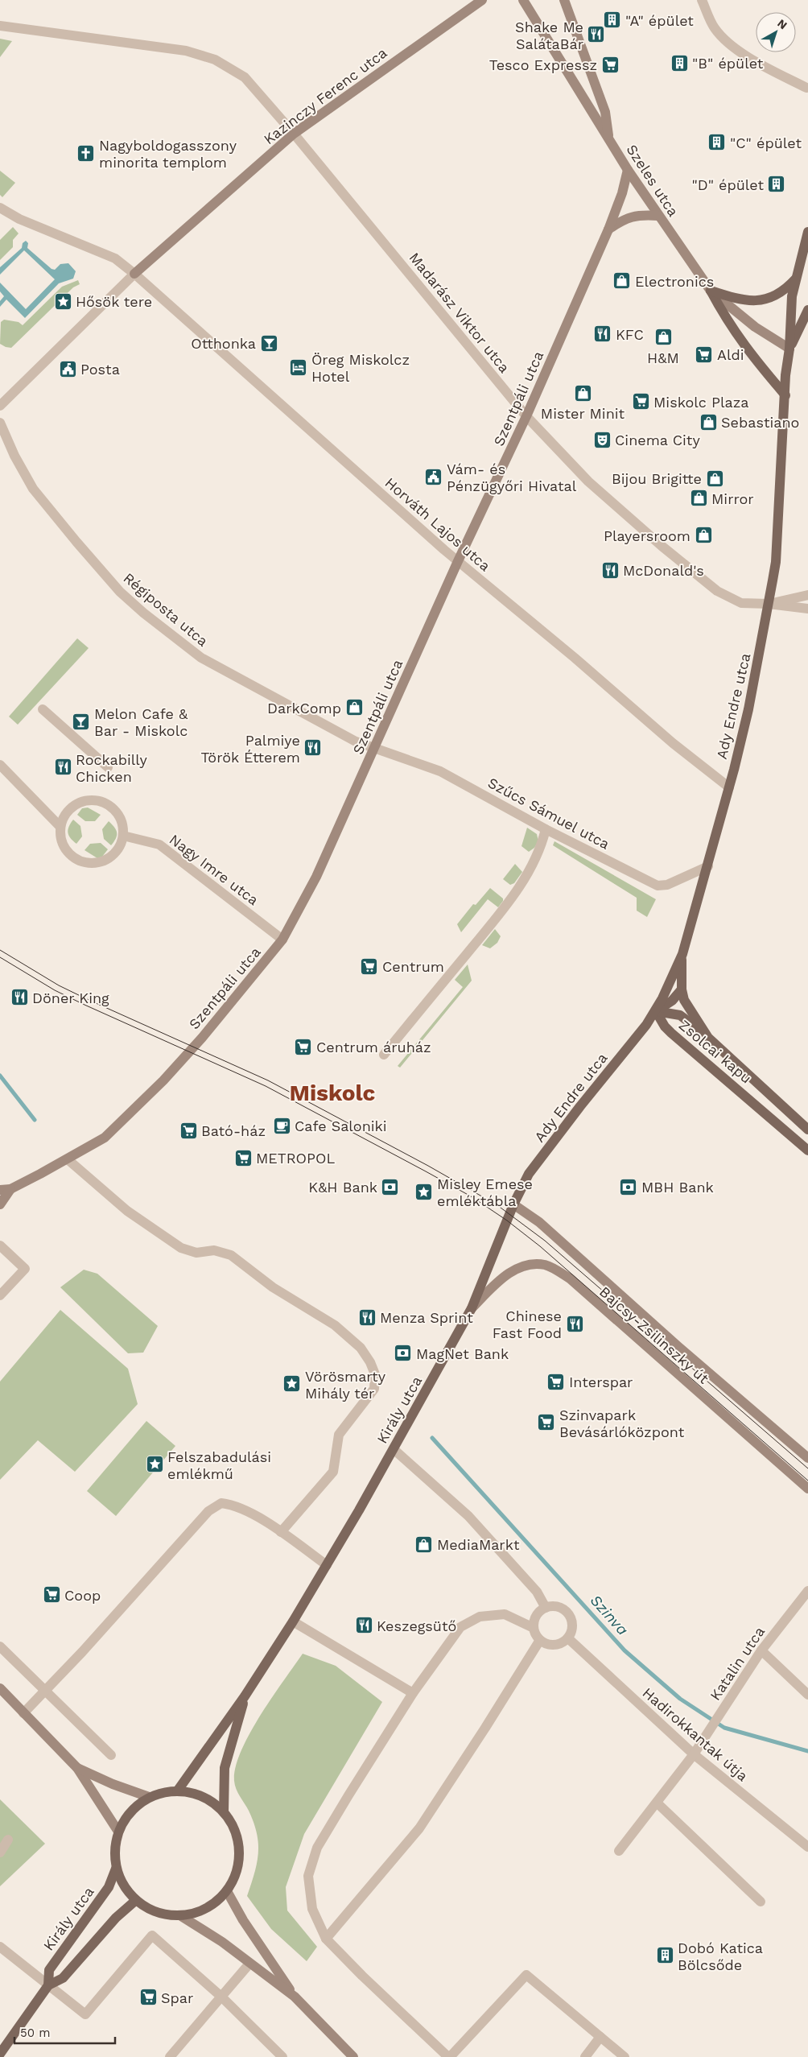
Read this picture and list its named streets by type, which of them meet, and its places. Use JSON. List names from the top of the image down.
{
  "streets": {
    "main road": ["Ady Endre utca", "Zsolcai kapu", "Király utca"],
    "street": [
      "Kazinczy Ferenc utca",
      "Szeles utca",
      "Madarász Viktor utca",
      "Szentpáli utca",
      "Horváth Lajos utca",
      "Régiposta utca",
      "Szűcs Sámuel utca",
      "Nagy Imre utca",
      "Bajcsy-Zsilinszky út",
      "Katalin utca",
      "Hadirokkantak útja"
    ]
  },
  "crossings": [
    ["Kazinczy Ferenc utca", "Madarász Viktor utca"],
    ["Kazinczy Ferenc utca", "Horváth Lajos utca"],
    ["Szeles utca", "Szentpáli utca"],
    ["Szeles utca", "Ady Endre utca"],
    ["Madarász Viktor utca", "Szentpáli utca"],
    ["Madarász Viktor utca", "Ady Endre utca"],
    ["Szentpáli utca", "Horváth Lajos utca"],
    ["Szentpáli utca", "Régiposta utca"],
    ["Szentpáli utca", "Szűcs Sámuel utca"],
    ["Szentpáli utca", "Nagy Imre utca"],
    ["Horváth Lajos utca", "Ady Endre utca"],
    ["Régiposta utca", "Szűcs Sámuel utca"],
    ["Ady Endre utca", "Szűcs Sámuel utca"],
    ["Ady Endre utca", "Zsolcai kapu"],
    ["Ady Endre utca", "Bajcsy-Zsilinszky út"],
    ["Ady Endre utca", "Király utca"],
    ["Bajcsy-Zsilinszky út", "Király utca"],
    ["Katalin utca", "Hadirokkantak útja"]
  ],
  "districts": ["Miskolc"],
  "water": ["Szinva"],
  "places": {
    "building": [
      "\"A\" épület",
      "\"B\" épület",
      "\"C\" épület",
      "\"D\" épület",
      "Dobó Katica Bölcsőde"
    ],
    "restaurant": [
      "Shake Me SalátaBár",
      "KFC",
      "McDonald's",
      "Palmiye Török Étterem",
      "Rockabilly Chicken",
      "Döner King",
      "Menza Sprint",
      "Chinese Fast Food",
      "Keszegsütő"
    ],
    "supermarket": [
      "Tesco Expressz",
      "Aldi",
      "Miskolc Plaza",
      "Centrum",
      "Centrum áruház",
      "Bató-ház",
      "METROPOL",
      "Interspar",
      "Szinvapark Bevásárlóközpont",
      "Coop",
      "Spar"
    ],
    "church": ["Nagyboldogasszony minorita templom"],
    "shop": [
      "Electronics",
      "H&M",
      "Mister Minit",
      "Sebastiano",
      "Bijou Brigitte",
      "Mirror",
      "Playersroom",
      "DarkComp",
      "MediaMarkt"
    ],
    "place": [
      "Hősök tere",
      "Misley Emese emléktábla",
      "Vörösmarty Mihály tér",
      "Felszabadulási emlékmű"
    ],
    "bar": ["Otthonka", "Melon Cafe & Bar - Miskolc"],
    "hotel": ["Öreg Miskolcz Hotel"],
    "public building": ["Posta", "Vám- és Pénzügyőri Hivatal"],
    "theatre": ["Cinema City"],
    "cafe": ["Cafe Saloniki"],
    "bank": ["K&H Bank", "MBH Bank", "MagNet Bank"]
  },
  "scale_bar": "50 m",
  "north": "top right"
}
